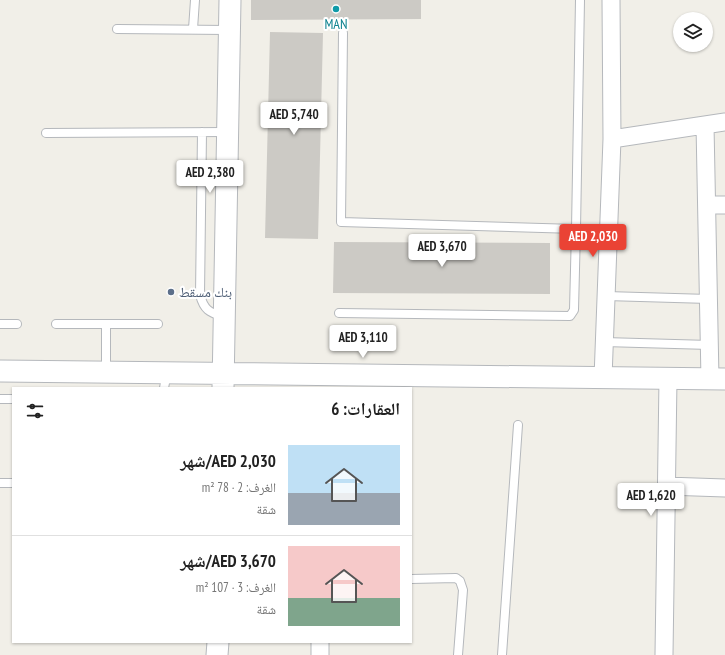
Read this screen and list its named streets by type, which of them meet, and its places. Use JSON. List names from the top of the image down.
{
  "places": ["MAN", "بنك مسقط"],
  "page": {
    "price": [
      "AED 5,740",
      "AED 2,380",
      "AED 2,030",
      "AED 3,670",
      "AED 3,110",
      "AED 1,620"
    ],
    "heading": "العقارات: 6",
    "list": [
      {
        "name": "AED 2,030/شهر",
        "note": "الغرف: 2 · 78 m² · شقة"
      },
      {
        "name": "AED 3,670/شهر",
        "note": "الغرف: 3 · 107 m² · شقة"
      }
    ]
  }
}
